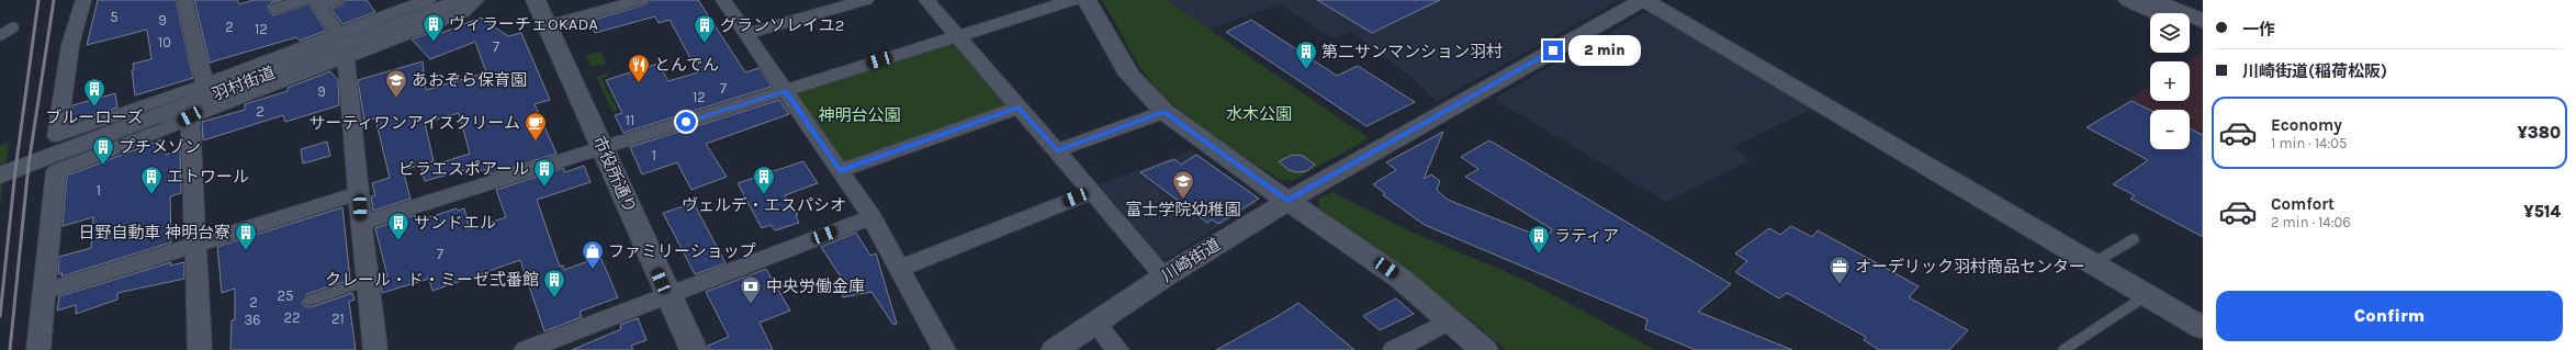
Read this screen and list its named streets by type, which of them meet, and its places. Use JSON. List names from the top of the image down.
{
  "streets": {
    "street": ["羽村街道", "市役所通り", "川崎街道"]
  },
  "parks": ["水木公園", "神明台公園"],
  "places": {
    "building": [
      "ヴィラーチェOKADA",
      "グランソレイユ2",
      "第二サンマンション羽村",
      "ブルーローズ",
      "プチメゾン",
      "ビラエスポアール",
      "エトワール",
      "ヴェルデ・エスパシオ",
      "サンドエル",
      "日野自動車 神明台寮",
      "ラティア",
      "クレール・ド・ミーゼ弍番館"
    ],
    "restaurant": ["とんでん"],
    "school or university": ["あおぞら保育園", "富士学院幼稚園"],
    "cafe": ["サーティワンアイスクリーム"],
    "shop": ["ファミリーショップ"],
    "office": ["オーデリック羽村商品センター"],
    "bank": ["中央労働金庫"]
  },
  "house_numbers": [
    "5",
    "9",
    "2",
    "12",
    "10",
    "7",
    "7",
    "9",
    "12",
    "2",
    "11",
    "1",
    "1",
    "7",
    "25",
    "2",
    "22",
    "21",
    "36"
  ],
  "page": {
    "banner": ["一作", "川崎街道(稲荷松阪)"],
    "map_buttons": ["+", "−"],
    "bubble": "2 min",
    "list": [
      {
        "name": "Economy",
        "note": "1 min · 14:05",
        "value": "¥380"
      },
      {
        "name": "Comfort",
        "note": "2 min · 14:06",
        "value": "¥514"
      }
    ],
    "buttons": "Confirm"
  }
}
